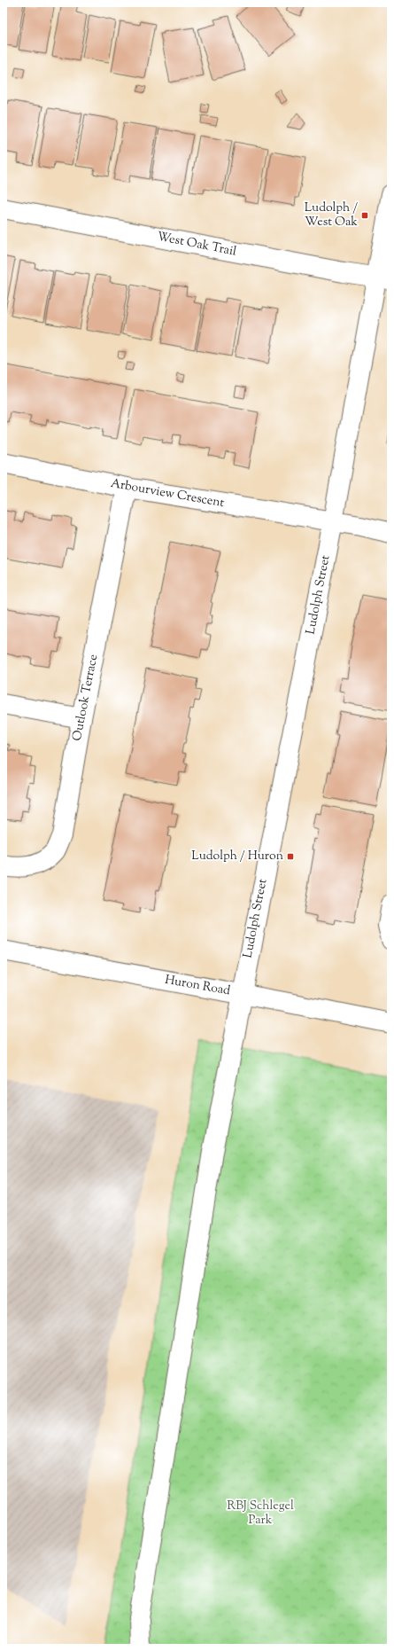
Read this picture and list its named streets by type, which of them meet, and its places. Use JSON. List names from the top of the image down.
{
  "streets": {
    "street": [
      "West Oak Trail",
      "Arbourview Crescent",
      "Ludolph Street",
      "Outlook Terrace",
      "Huron Road"
    ]
  },
  "crossings": [
    ["West Oak Trail", "Ludolph Street"],
    ["Arbourview Crescent", "Ludolph Street"],
    ["Arbourview Crescent", "Outlook Terrace"],
    ["Ludolph Street", "Huron Road"]
  ],
  "parks": ["RBJ Schlegel Park"],
  "places": {
    "transit": ["Ludolph / West Oak", "Ludolph / Huron"]
  }
}
